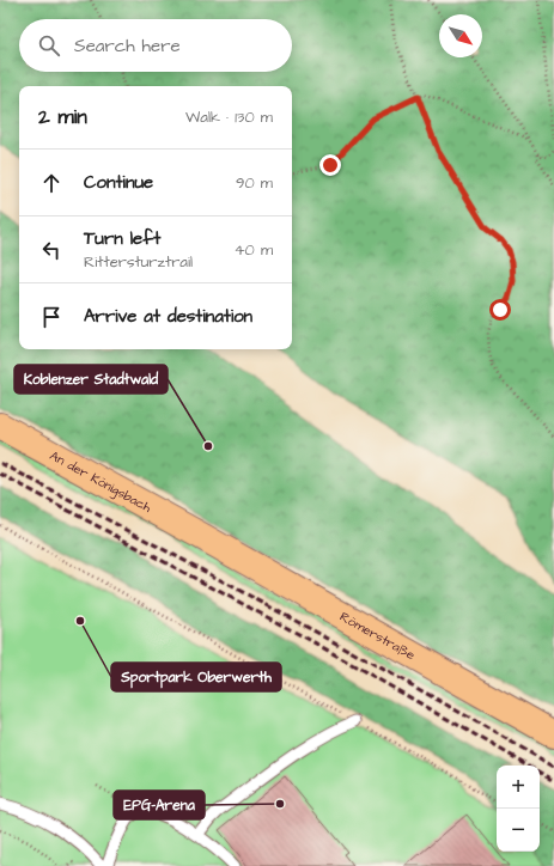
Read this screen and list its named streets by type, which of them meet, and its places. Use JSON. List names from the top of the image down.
{
  "streets": {
    "main road": ["An der Königsbach", "Römerstraße"]
  },
  "crossings": [
    ["An der Königsbach", "Römerstraße"]
  ],
  "places": ["Koblenzer Stadtwald", "Sportpark Oberwerth", "EPG-Arena"],
  "north": "bottom right",
  "page": {
    "search": "Search here",
    "heading": ["2 min", "Walk · 130 m"],
    "list": [
      ["Continue", "90 m"],
      ["Turn left", "Rittersturztrail", "40 m"],
      "Arrive at destination"
    ],
    "map_buttons": ["+", "−"]
  }
}
